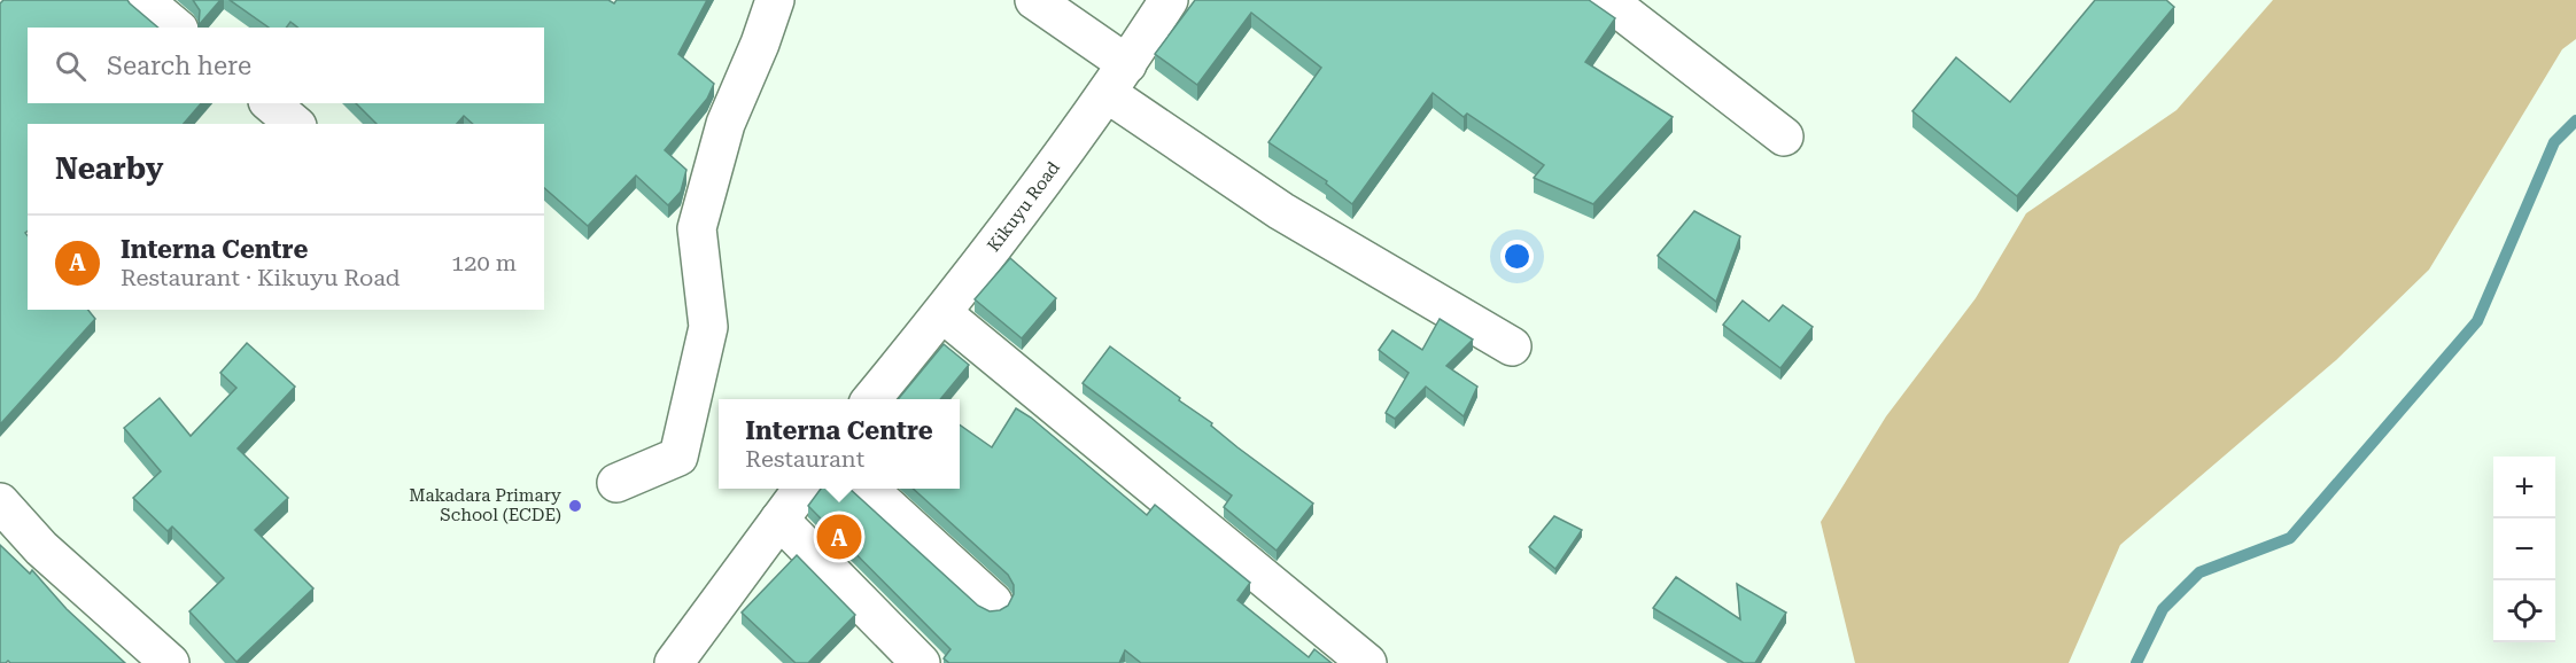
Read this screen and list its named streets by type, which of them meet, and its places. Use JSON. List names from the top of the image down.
{
  "streets": {
    "street": ["Kikuyu Road"]
  },
  "places": ["Makadara Primary School (ECDE)"],
  "page": {
    "search": "Search here",
    "heading": "Nearby",
    "list": [
      {
        "mark": "A",
        "name": "Interna Centre",
        "note": "Restaurant · Kikuyu Road",
        "value": "120 m"
      }
    ],
    "popup": ["Interna Centre", "Restaurant"],
    "map_buttons": ["+", "−"],
    "pins": "A"
  }
}
